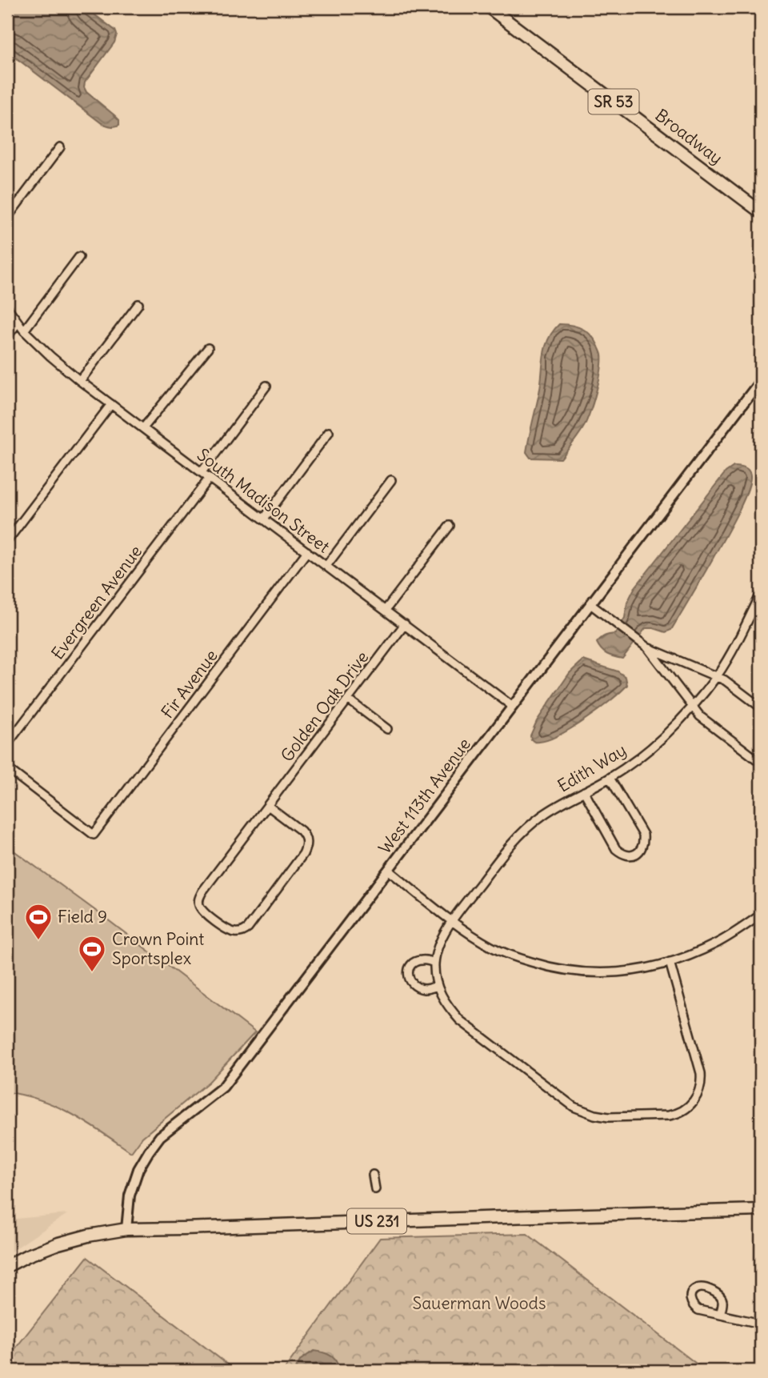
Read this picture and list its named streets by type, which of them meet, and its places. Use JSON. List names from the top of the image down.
{
  "streets": {
    "main road": ["SR 53", "Broadway", "US 231"],
    "street": [
      "South Madison Street",
      "Evergreen Avenue",
      "Fir Avenue",
      "Golden Oak Drive",
      "Edith Way",
      "West 113th Avenue"
    ]
  },
  "crossings": [
    ["South Madison Street", "Evergreen Avenue"],
    ["South Madison Street", "Fir Avenue"],
    ["South Madison Street", "Golden Oak Drive"],
    ["South Madison Street", "West 113th Avenue"],
    ["West 113th Avenue", "US 231"]
  ],
  "parks": ["Sauerman Woods"],
  "places": {
    "sports": ["Field 9", "Crown Point Sportsplex"]
  }
}
